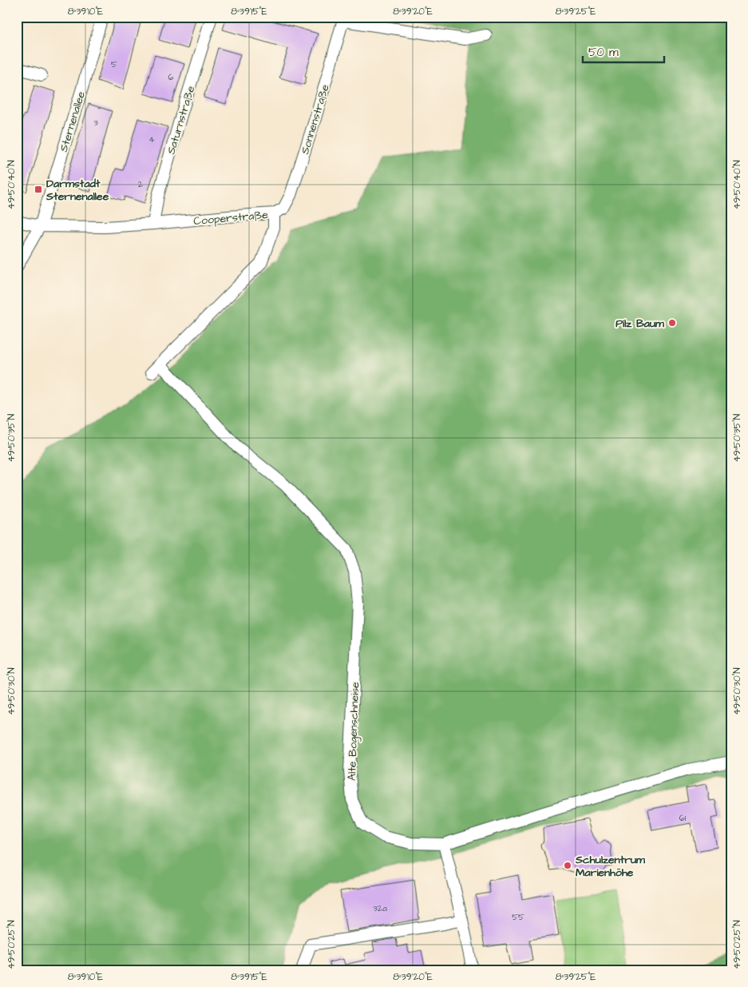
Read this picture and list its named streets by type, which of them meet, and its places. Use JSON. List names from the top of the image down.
{
  "streets": {
    "street": [
      "Sonnenstraße",
      "Saturnstraße",
      "Sternenallee",
      "Cooperstraße",
      "Alte Bogenschneise"
    ]
  },
  "crossings": [
    ["Sonnenstraße", "Cooperstraße"],
    ["Saturnstraße", "Cooperstraße"],
    ["Sternenallee", "Cooperstraße"],
    ["Cooperstraße", "Alte Bogenschneise"]
  ],
  "places": {
    "transit": ["Darmstadt Sternenallee"],
    "other": ["Pilz Baum", "Schulzentrum Marienhöhe"]
  },
  "house_numbers": [
    "5",
    "6",
    "3",
    "4",
    "2",
    "61",
    "32a",
    "55"
  ],
  "scale_bar": "50 m",
  "coordinates": [
    "8°39'10\"E",
    "8°39'15\"E",
    "8°39'20\"E",
    "8°39'25\"E",
    "49°50'40\"N",
    "49°50'35\"N",
    "49°50'30\"N",
    "49°50'25\"N"
  ]
}
